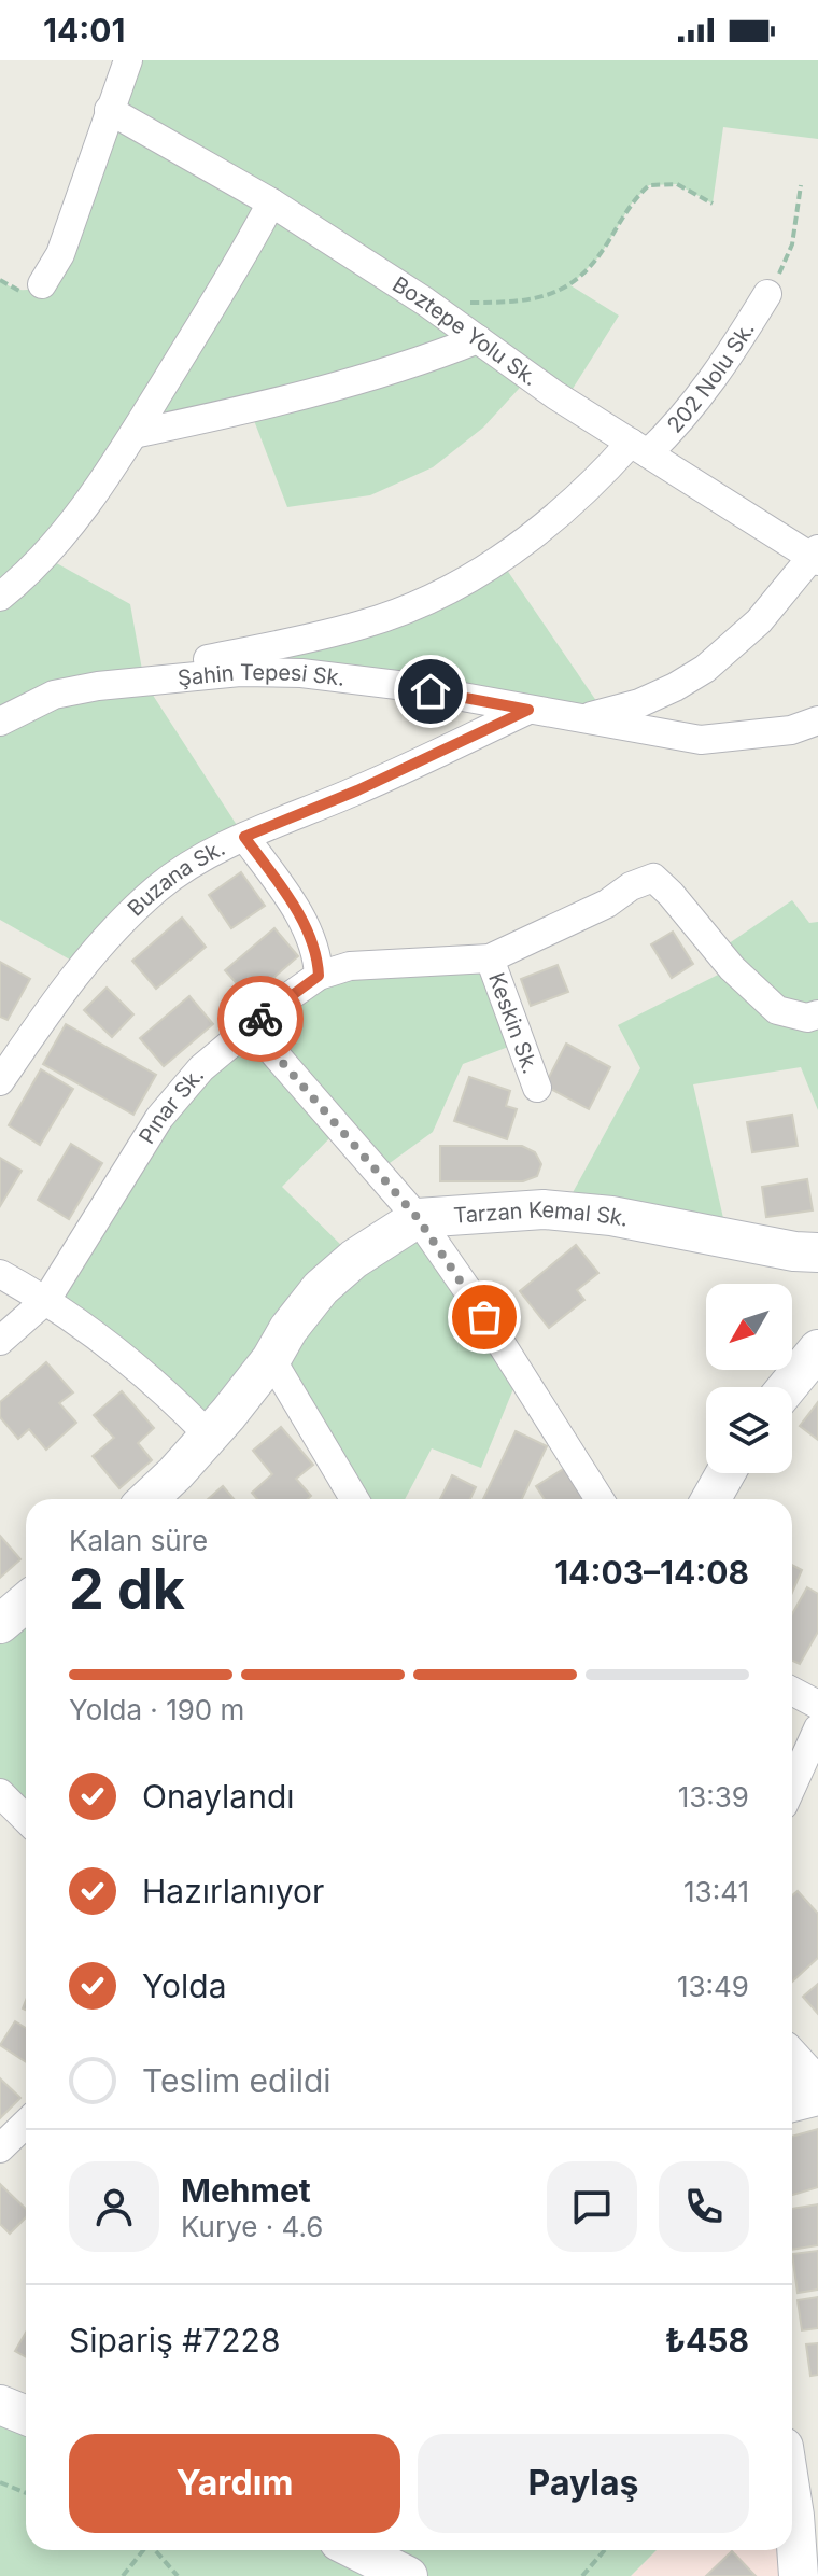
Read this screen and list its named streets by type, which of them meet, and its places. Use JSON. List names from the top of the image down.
{
  "streets": {
    "street": [
      "Boztepe Yolu Sk.",
      "202 Nolu Sk.",
      "Şahin Tepesi Sk.",
      "Buzana Sk.",
      "Keskin Sk.",
      "Pınar Sk.",
      "Tarzan Kemal Sk."
    ]
  },
  "crossings": [
    ["Boztepe Yolu Sk.", "202 Nolu Sk."],
    ["202 Nolu Sk.", "Şahin Tepesi Sk."],
    ["Şahin Tepesi Sk.", "Buzana Sk."],
    ["Keskin Sk.", "Pınar Sk."]
  ],
  "north": "bottom left",
  "page": {
    "status": "14:01",
    "heading": ["2 dk", "Kalan süre", "14:03–14:08"],
    "panel": [
      "Mehmet",
      "Kurye · 4.6",
      "Sipariş #7228",
      "₺458"
    ],
    "bar": "Yolda · 190 m",
    "list": [
      ["Onaylandı", "13:39"],
      ["Hazırlanıyor", "13:41"],
      ["Yolda", "13:49"],
      "Teslim edildi"
    ],
    "buttons": ["Yardım", "Paylaş"]
  }
}
